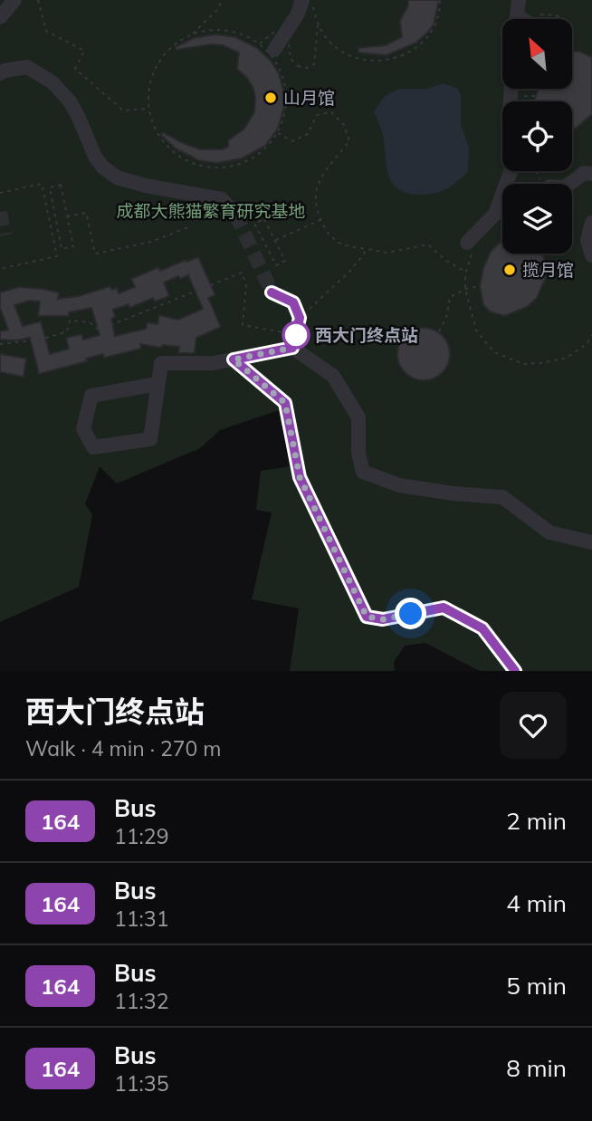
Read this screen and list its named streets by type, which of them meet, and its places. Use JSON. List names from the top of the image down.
{
  "parks": ["成都大熊猫繁育研究基地"],
  "places": ["山月馆", "揽月馆", "西大门终点站"],
  "lines": ["bus line 164"],
  "north": "top left",
  "page": {
    "heading": ["西大门终点站", "Walk · 4 min · 270 m"],
    "list": [
      {
        "mark": "164",
        "name": "Bus",
        "note": "11:29",
        "value": "2 min"
      },
      {
        "mark": "164",
        "name": "Bus",
        "note": "11:31",
        "value": "4 min"
      },
      {
        "mark": "164",
        "name": "Bus",
        "note": "11:32",
        "value": "5 min"
      },
      {
        "mark": "164",
        "name": "Bus",
        "note": "11:35",
        "value": "8 min"
      }
    ]
  }
}
